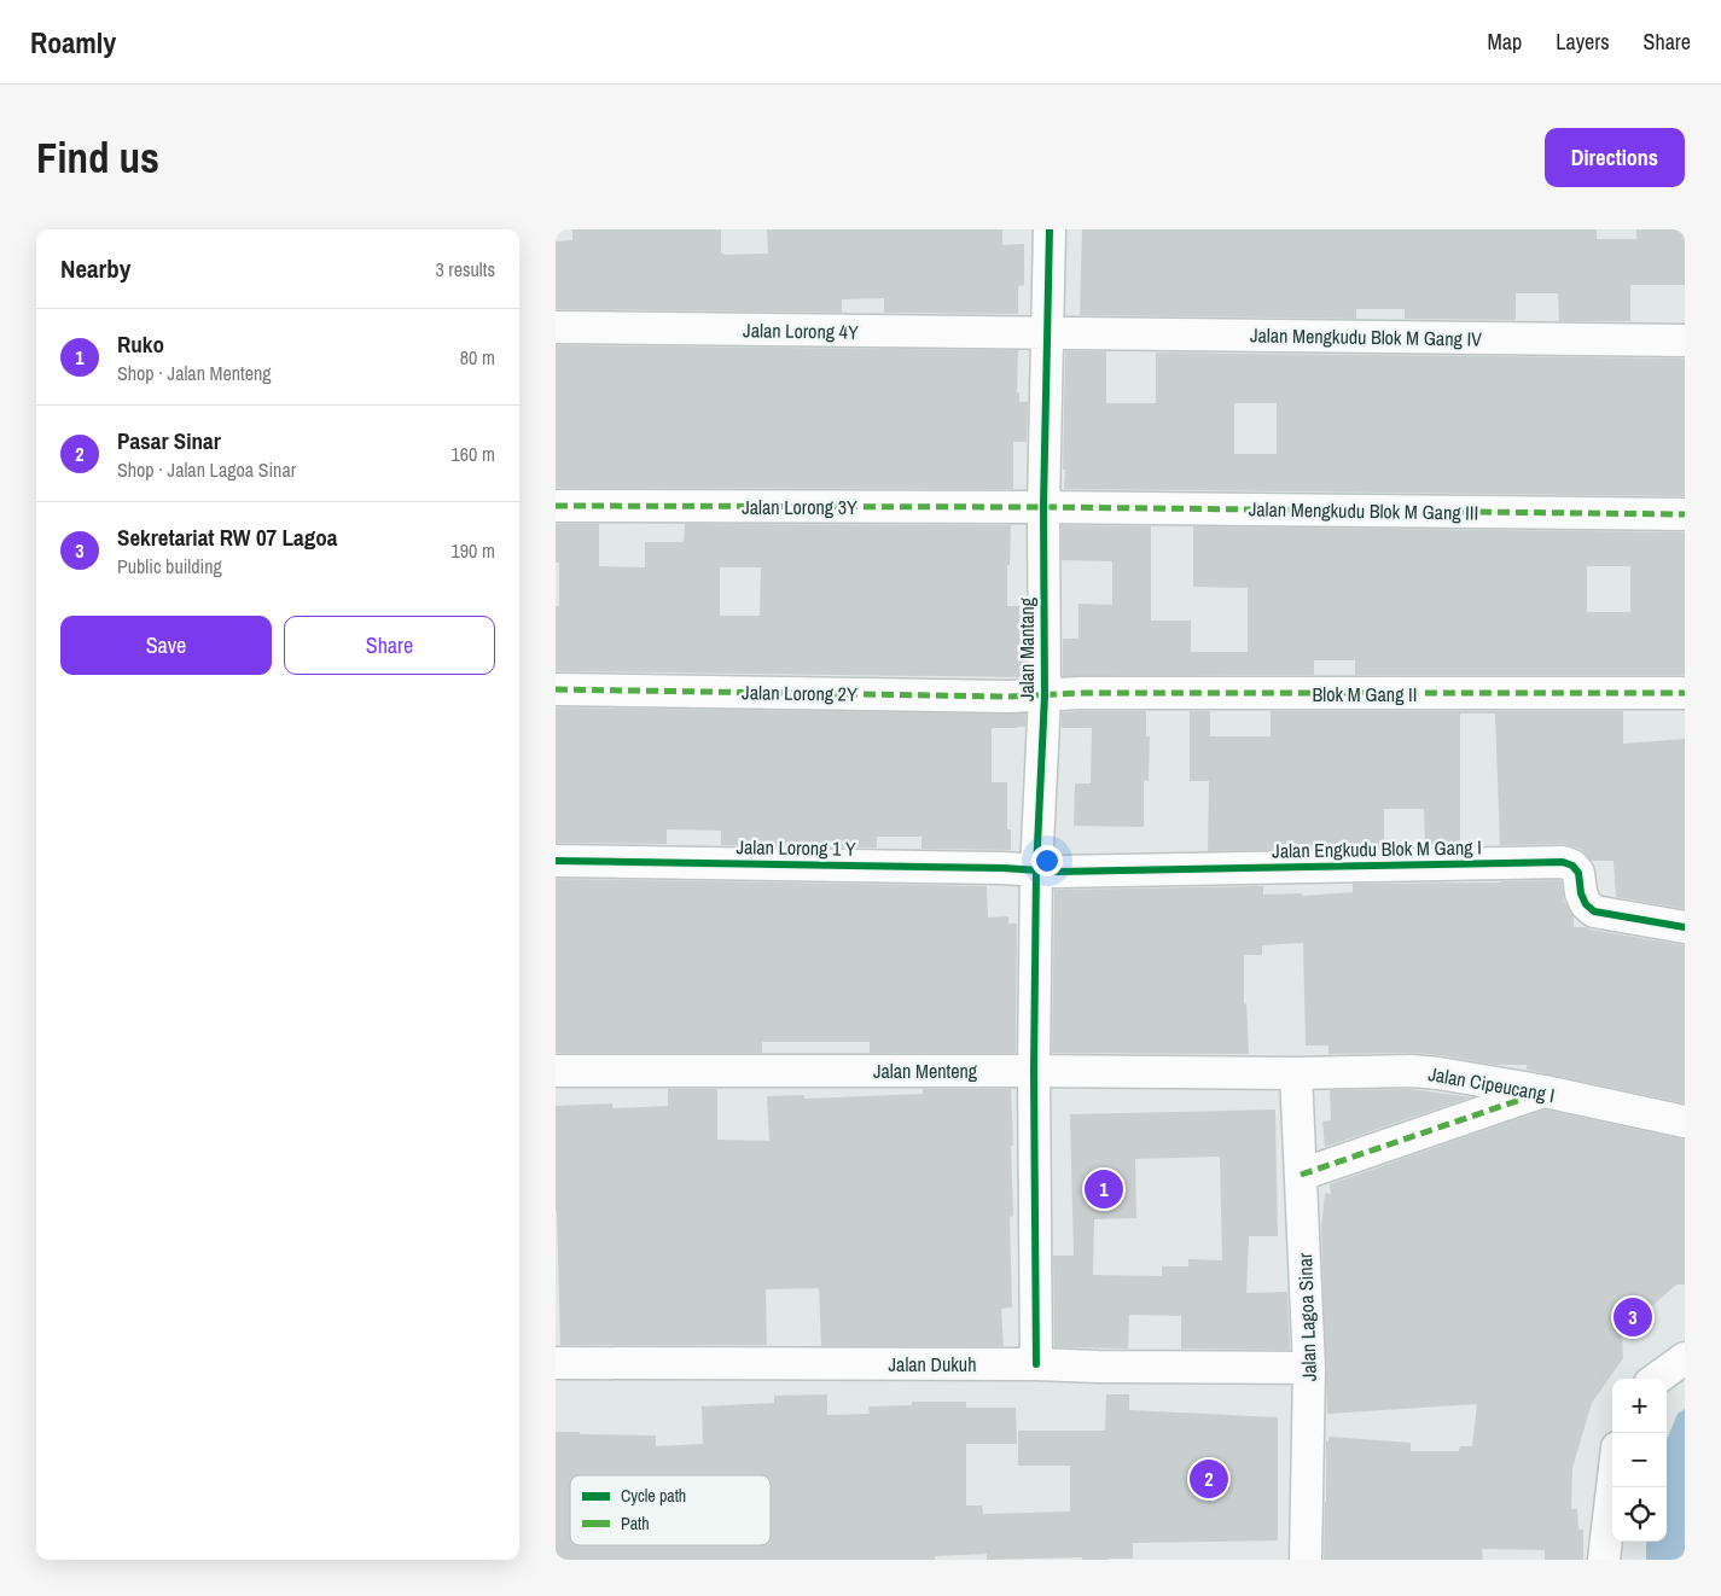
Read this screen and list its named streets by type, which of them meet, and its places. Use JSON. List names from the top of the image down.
{
  "streets": {
    "street": [
      "Jalan Lorong 4Y",
      "Jalan Mengkudu Blok M Gang IV",
      "Jalan Lorong 3Y",
      "Jalan Mengkudu Blok M Gang III",
      "Jalan Mantang",
      "Jalan Lorong 2Y",
      "Blok M Gang II",
      "Jalan Lorong 1 Y",
      "Jalan Engkudu Blok M Gang I",
      "Jalan Menteng",
      "Jalan Cipeucang I",
      "Jalan Lagoa Sinar",
      "Jalan Dukuh"
    ]
  },
  "crossings": [
    ["Jalan Lorong 4Y", "Jalan Mengkudu Blok M Gang IV"],
    ["Jalan Lorong 4Y", "Jalan Mantang"],
    ["Jalan Mengkudu Blok M Gang IV", "Jalan Mantang"],
    ["Jalan Lorong 3Y", "Jalan Mengkudu Blok M Gang III"],
    ["Jalan Lorong 3Y", "Jalan Mantang"],
    ["Jalan Mengkudu Blok M Gang III", "Jalan Mantang"],
    ["Jalan Mantang", "Jalan Lorong 2Y"],
    ["Jalan Mantang", "Blok M Gang II"],
    ["Jalan Mantang", "Jalan Lorong 1 Y"],
    ["Jalan Mantang", "Jalan Engkudu Blok M Gang I"],
    ["Jalan Mantang", "Jalan Menteng"],
    ["Jalan Mantang", "Jalan Dukuh"],
    ["Jalan Lorong 2Y", "Blok M Gang II"],
    ["Jalan Lorong 1 Y", "Jalan Engkudu Blok M Gang I"],
    ["Jalan Menteng", "Jalan Cipeucang I"],
    ["Jalan Menteng", "Jalan Lagoa Sinar"],
    ["Jalan Cipeucang I", "Jalan Lagoa Sinar"],
    ["Jalan Lagoa Sinar", "Jalan Dukuh"]
  ],
  "legend": ["Cycle path", "Path"],
  "page": {
    "header": "Roamly",
    "nav": ["Map", "Layers", "Share"],
    "buttons": [
      "Directions",
      ["Save", "Share"]
    ],
    "title": "Find us",
    "heading": ["Nearby", "3 results"],
    "list": [
      {
        "mark": "1",
        "name": "Ruko",
        "note": "Shop · Jalan Menteng",
        "value": "80 m"
      },
      {
        "mark": "2",
        "name": "Pasar Sinar",
        "note": "Shop · Jalan Lagoa Sinar",
        "value": "160 m"
      },
      {
        "mark": "3",
        "name": "Sekretariat RW 07 Lagoa",
        "note": "Public building",
        "value": "190 m"
      }
    ],
    "pins": ["1", "3", "2"],
    "map_buttons": ["+", "−"]
  }
}
